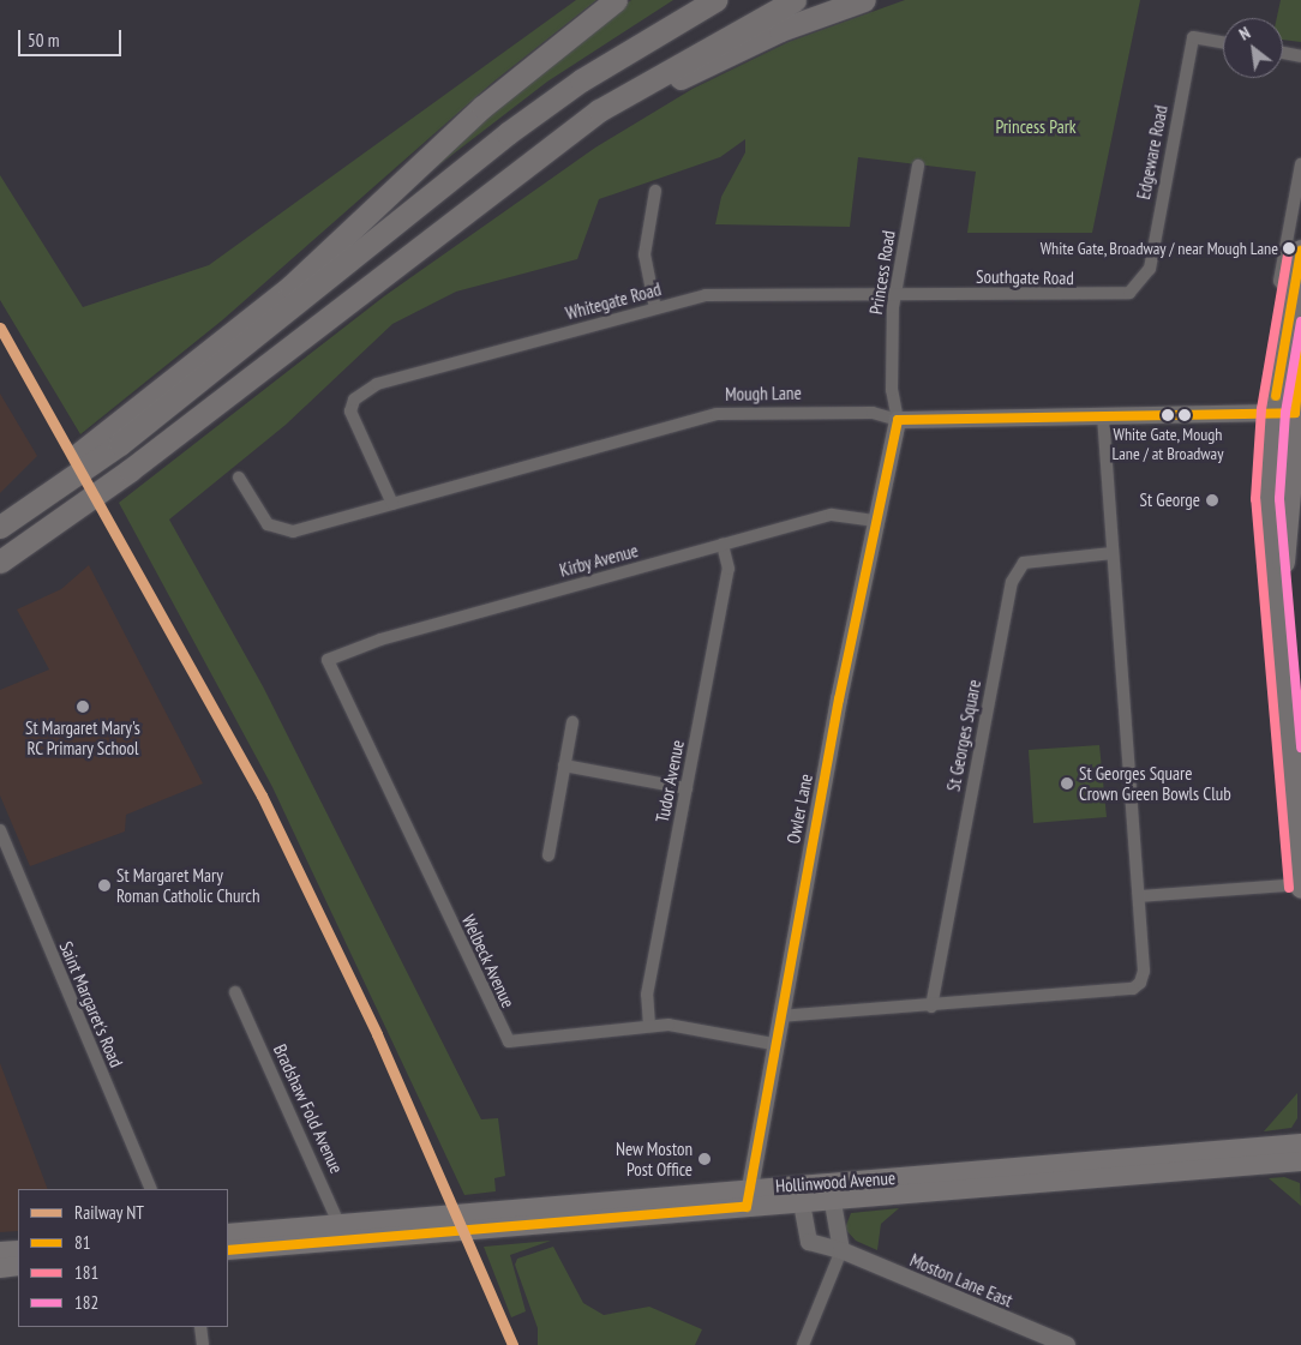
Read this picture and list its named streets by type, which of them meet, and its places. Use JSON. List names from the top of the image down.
{
  "streets": {
    "main road": ["Hollinwood Avenue"],
    "street": [
      "Edgeware Road",
      "Princess Road",
      "Southgate Road",
      "Whitegate Road",
      "Mough Lane",
      "Kirby Avenue",
      "St Georges Square",
      "Tudor Avenue",
      "Owler Lane",
      "Welbeck Avenue",
      "Saint Margaret's Road",
      "Bradshaw Fold Avenue",
      "Moston Lane East"
    ]
  },
  "crossings": [
    ["Edgeware Road", "Southgate Road"],
    ["Princess Road", "Southgate Road"],
    ["Princess Road", "Whitegate Road"],
    ["Princess Road", "Mough Lane"],
    ["Princess Road", "Owler Lane"],
    ["Southgate Road", "Whitegate Road"],
    ["Whitegate Road", "Mough Lane"],
    ["Mough Lane", "Owler Lane"],
    ["Kirby Avenue", "Tudor Avenue"],
    ["Kirby Avenue", "Owler Lane"],
    ["Kirby Avenue", "Welbeck Avenue"],
    ["Tudor Avenue", "Welbeck Avenue"],
    ["Owler Lane", "Welbeck Avenue"],
    ["Owler Lane", "Hollinwood Avenue"],
    ["Bradshaw Fold Avenue", "Hollinwood Avenue"],
    ["Hollinwood Avenue", "Moston Lane East"]
  ],
  "parks": ["Princess Park"],
  "places": [
    "White Gate, Broadway / near Mough Lane",
    "White Gate, Mough Lane / at Broadway",
    "St George",
    "St Margaret Mary's RC Primary School",
    "St Georges Square Crown Green Bowls Club",
    "St Margaret Mary Roman Catholic Church",
    "New Moston Post Office"
  ],
  "lines": [
    "transit line 181",
    "transit line 81",
    "transit line 182",
    "rail line NT"
  ],
  "legend": [
    "Railway NT",
    "81",
    "181",
    "182"
  ],
  "scale_bar": "50 m",
  "north": "top left"
}
